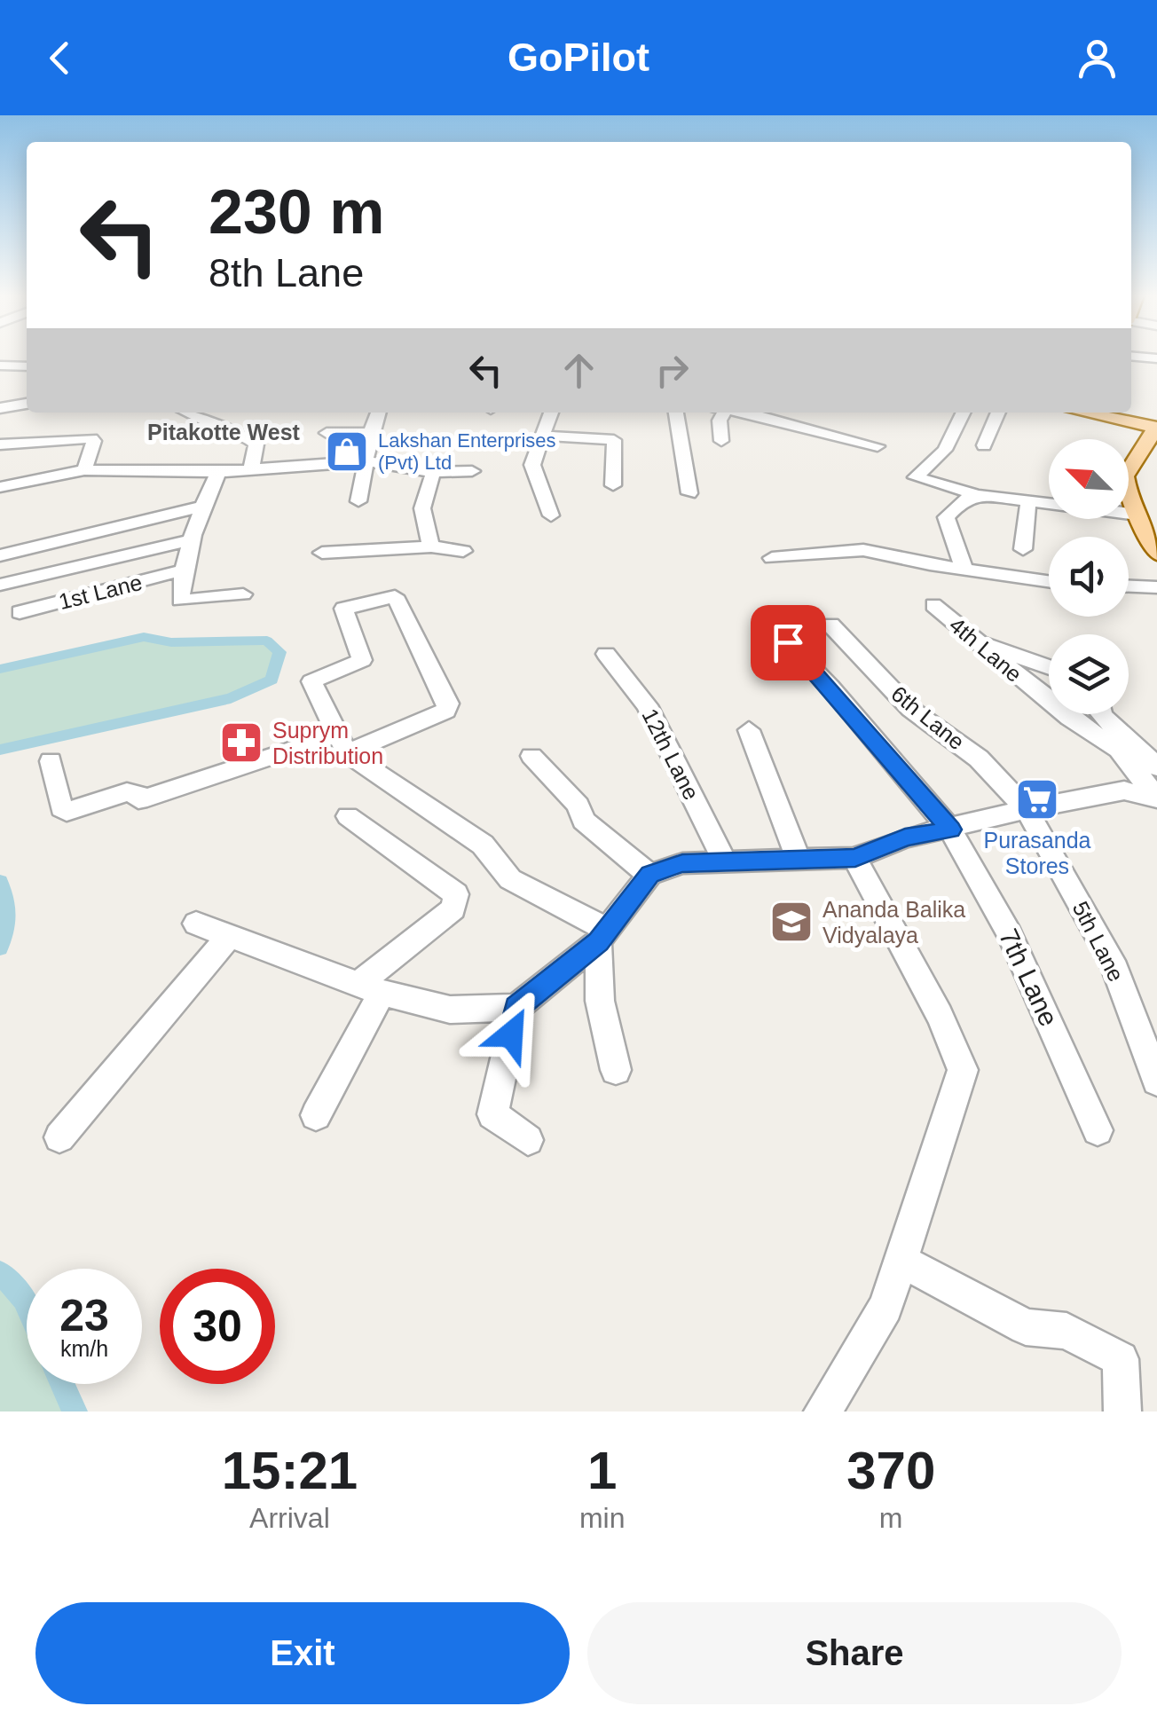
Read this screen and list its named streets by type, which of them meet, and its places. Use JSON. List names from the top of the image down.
{
  "streets": {
    "street": [
      "1st Lane",
      "4th Lane",
      "6th Lane",
      "12th Lane",
      "5th Lane",
      "7th Lane"
    ]
  },
  "crossings": [
    ["6th Lane", "5th Lane"]
  ],
  "districts": ["Pitakotte West"],
  "places": {
    "shop": ["Lakshan Enterprises (Pvt) Ltd"],
    "pharmacy": ["Suprym Distribution"],
    "supermarket": ["Purasanda Stores"],
    "school or university": ["Ananda Balika Vidyalaya"]
  },
  "north": "top left",
  "page": {
    "header": "GoPilot",
    "turn": ["230 m", "8th Lane"],
    "speed": "23 km/h",
    "limit": "30",
    "eta": [
      "15:21",
      "Arrival",
      "1",
      "min",
      "370",
      "m"
    ],
    "buttons": ["Exit", "Share"]
  }
}
